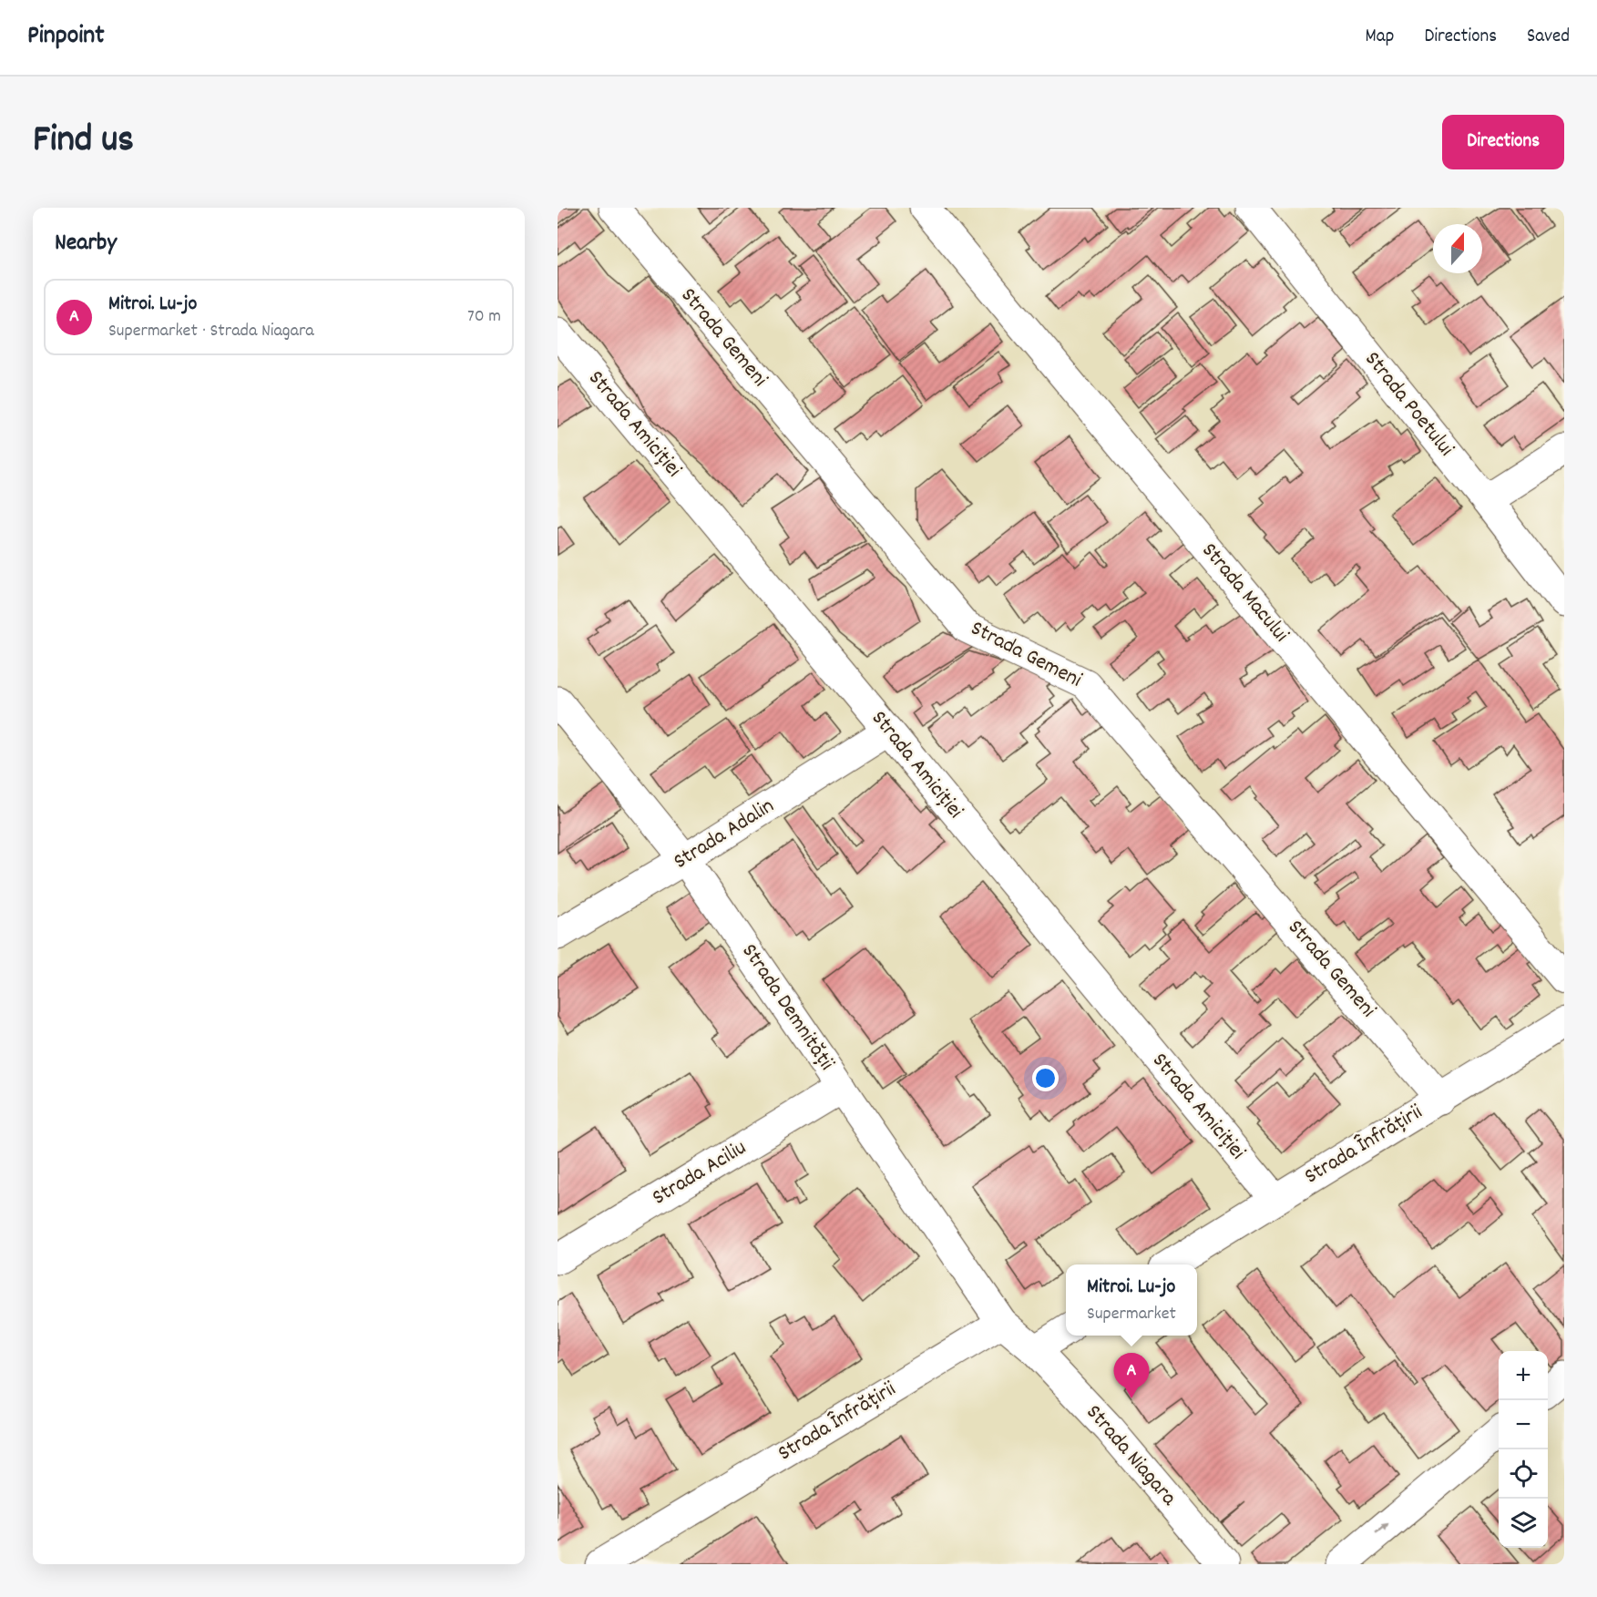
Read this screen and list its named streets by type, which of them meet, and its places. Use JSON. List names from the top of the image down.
{
  "streets": {
    "street": [
      "Strada Gemeni",
      "Strada Poetului",
      "Strada Amiciției",
      "Strada Macului",
      "Strada Adalin",
      "Strada Demnității",
      "Strada Înfrățirii",
      "Strada Aciliu",
      "Strada Niagara"
    ]
  },
  "crossings": [
    ["Strada Gemeni", "Strada Înfrățirii"],
    ["Strada Amiciției", "Strada Adalin"],
    ["Strada Amiciției", "Strada Înfrățirii"],
    ["Strada Adalin", "Strada Demnității"],
    ["Strada Demnității", "Strada Înfrățirii"],
    ["Strada Demnității", "Strada Aciliu"]
  ],
  "north": "top",
  "page": {
    "header": "Pinpoint",
    "nav": ["Map", "Directions", "Saved"],
    "title": "Find us",
    "buttons": "Directions",
    "heading": "Nearby",
    "list": [
      {
        "mark": "A",
        "name": "Mitroi. Lu-jo",
        "note": "Supermarket · Strada Niagara",
        "value": "70 m"
      }
    ],
    "popup": ["Mitroi. Lu-jo", "Supermarket"],
    "map_buttons": ["+", "−"],
    "pins": "A"
  }
}
